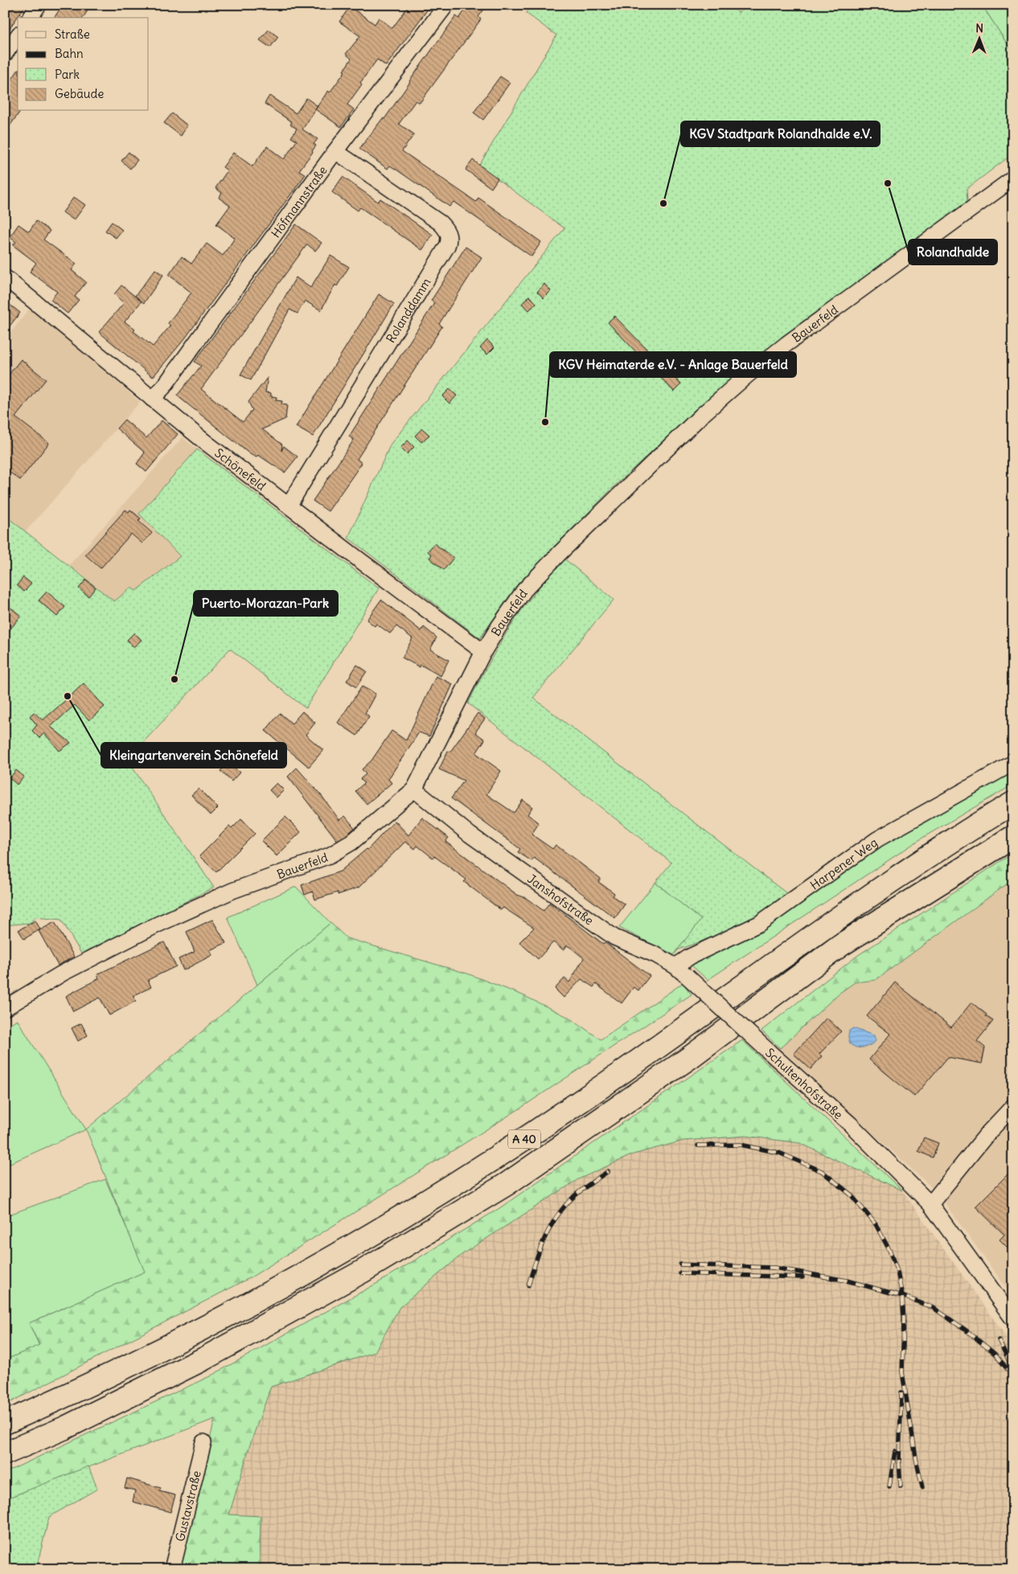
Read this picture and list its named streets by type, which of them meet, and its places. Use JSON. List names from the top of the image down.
{
  "streets": {
    "highway": ["A 40"],
    "street": [
      "Höfmannstraße",
      "Rolanddamm",
      "Bauerfeld",
      "Schönefeld",
      "Harpener Weg",
      "Janshofstraße",
      "Schultenhofstraße",
      "Gustavstraße"
    ]
  },
  "crossings": [
    ["Höfmannstraße", "Rolanddamm"],
    ["Höfmannstraße", "Schönefeld"],
    ["Rolanddamm", "Schönefeld"],
    ["Bauerfeld", "Schönefeld"],
    ["Bauerfeld", "Janshofstraße"],
    ["Harpener Weg", "Janshofstraße"],
    ["Harpener Weg", "Schultenhofstraße"],
    ["Janshofstraße", "Schultenhofstraße"]
  ],
  "places": [
    "Rolandhalde",
    "KGV Stadtpark Rolandhalde e.V.",
    "KGV Heimaterde e.V. - Anlage Bauerfeld",
    "Puerto-Morazan-Park",
    "Kleingartenverein Schönefeld"
  ],
  "legend": [
    "Straße",
    "Bahn",
    "Park",
    "Gebäude"
  ],
  "north": "top"
}
